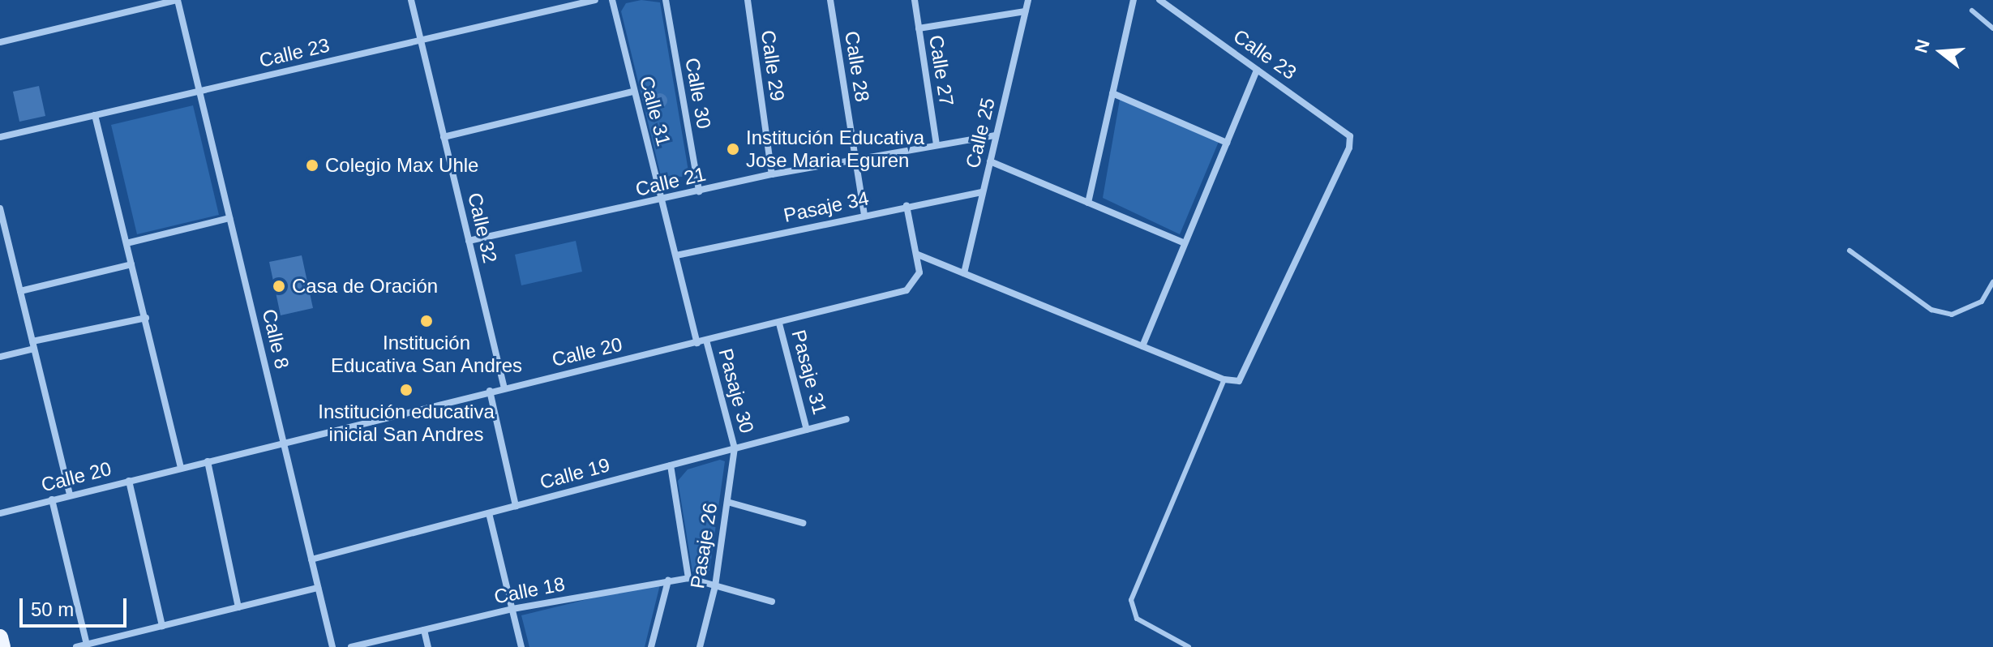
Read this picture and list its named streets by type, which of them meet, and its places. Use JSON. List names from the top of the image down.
{
  "streets": {
    "street": [
      "Calle 23",
      "Calle 29",
      "Calle 28",
      "Calle 27",
      "Calle 30",
      "Calle 31",
      "Calle 25",
      "Calle 21",
      "Pasaje 34",
      "Calle 32",
      "Calle 8",
      "Calle 20",
      "Pasaje 31",
      "Pasaje 30",
      "Calle 19",
      "Pasaje 26",
      "Calle 18"
    ]
  },
  "crossings": [
    ["Calle 23", "Calle 32"],
    ["Calle 23", "Calle 8"],
    ["Calle 29", "Calle 21"],
    ["Calle 28", "Calle 21"],
    ["Calle 28", "Pasaje 34"],
    ["Calle 27", "Calle 21"],
    ["Calle 30", "Calle 21"],
    ["Calle 31", "Calle 21"],
    ["Calle 31", "Pasaje 34"],
    ["Calle 31", "Calle 20"],
    ["Calle 25", "Calle 21"],
    ["Calle 25", "Pasaje 34"],
    ["Calle 21", "Calle 32"],
    ["Calle 32", "Calle 20"],
    ["Calle 8", "Calle 20"],
    ["Calle 8", "Calle 19"],
    ["Calle 20", "Pasaje 31"],
    ["Calle 20", "Pasaje 30"],
    ["Pasaje 31", "Calle 19"],
    ["Pasaje 30", "Calle 19"],
    ["Pasaje 30", "Pasaje 26"],
    ["Calle 19", "Pasaje 26"],
    ["Pasaje 26", "Calle 18"]
  ],
  "places": [
    "Institución Educativa Jose Maria Eguren",
    "Colegio Max Uhle",
    "Casa de Oración",
    "Institución Educativa San Andres",
    "Institución educativa inicial San Andres"
  ],
  "scale_bar": "50 m",
  "north": "left"
}
